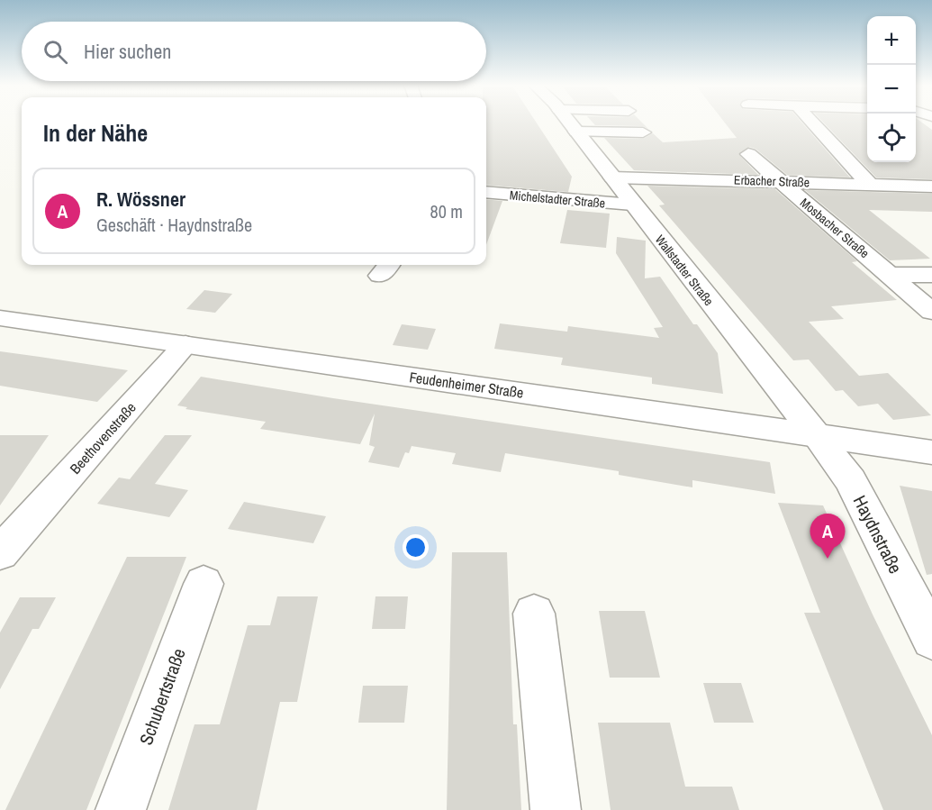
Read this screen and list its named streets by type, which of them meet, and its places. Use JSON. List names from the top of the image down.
{
  "streets": {
    "street": [
      "Erbacher Straße",
      "Michelstadter Straße",
      "Mosbacher Straße",
      "Wallstadter Straße",
      "Feudenheimer Straße",
      "Beethovenstraße",
      "Haydnstraße",
      "Schubertstraße"
    ]
  },
  "crossings": [
    ["Erbacher Straße", "Mosbacher Straße"],
    ["Erbacher Straße", "Wallstadter Straße"],
    ["Michelstadter Straße", "Wallstadter Straße"],
    ["Wallstadter Straße", "Feudenheimer Straße"],
    ["Wallstadter Straße", "Haydnstraße"],
    ["Feudenheimer Straße", "Beethovenstraße"],
    ["Feudenheimer Straße", "Haydnstraße"]
  ],
  "page": {
    "map_buttons": ["+", "−"],
    "search": "Hier suchen",
    "heading": "In der Nähe",
    "list": [
      {
        "mark": "A",
        "name": "R. Wössner",
        "note": "Geschäft · Haydnstraße",
        "value": "80 m"
      }
    ],
    "pins": "A"
  }
}
